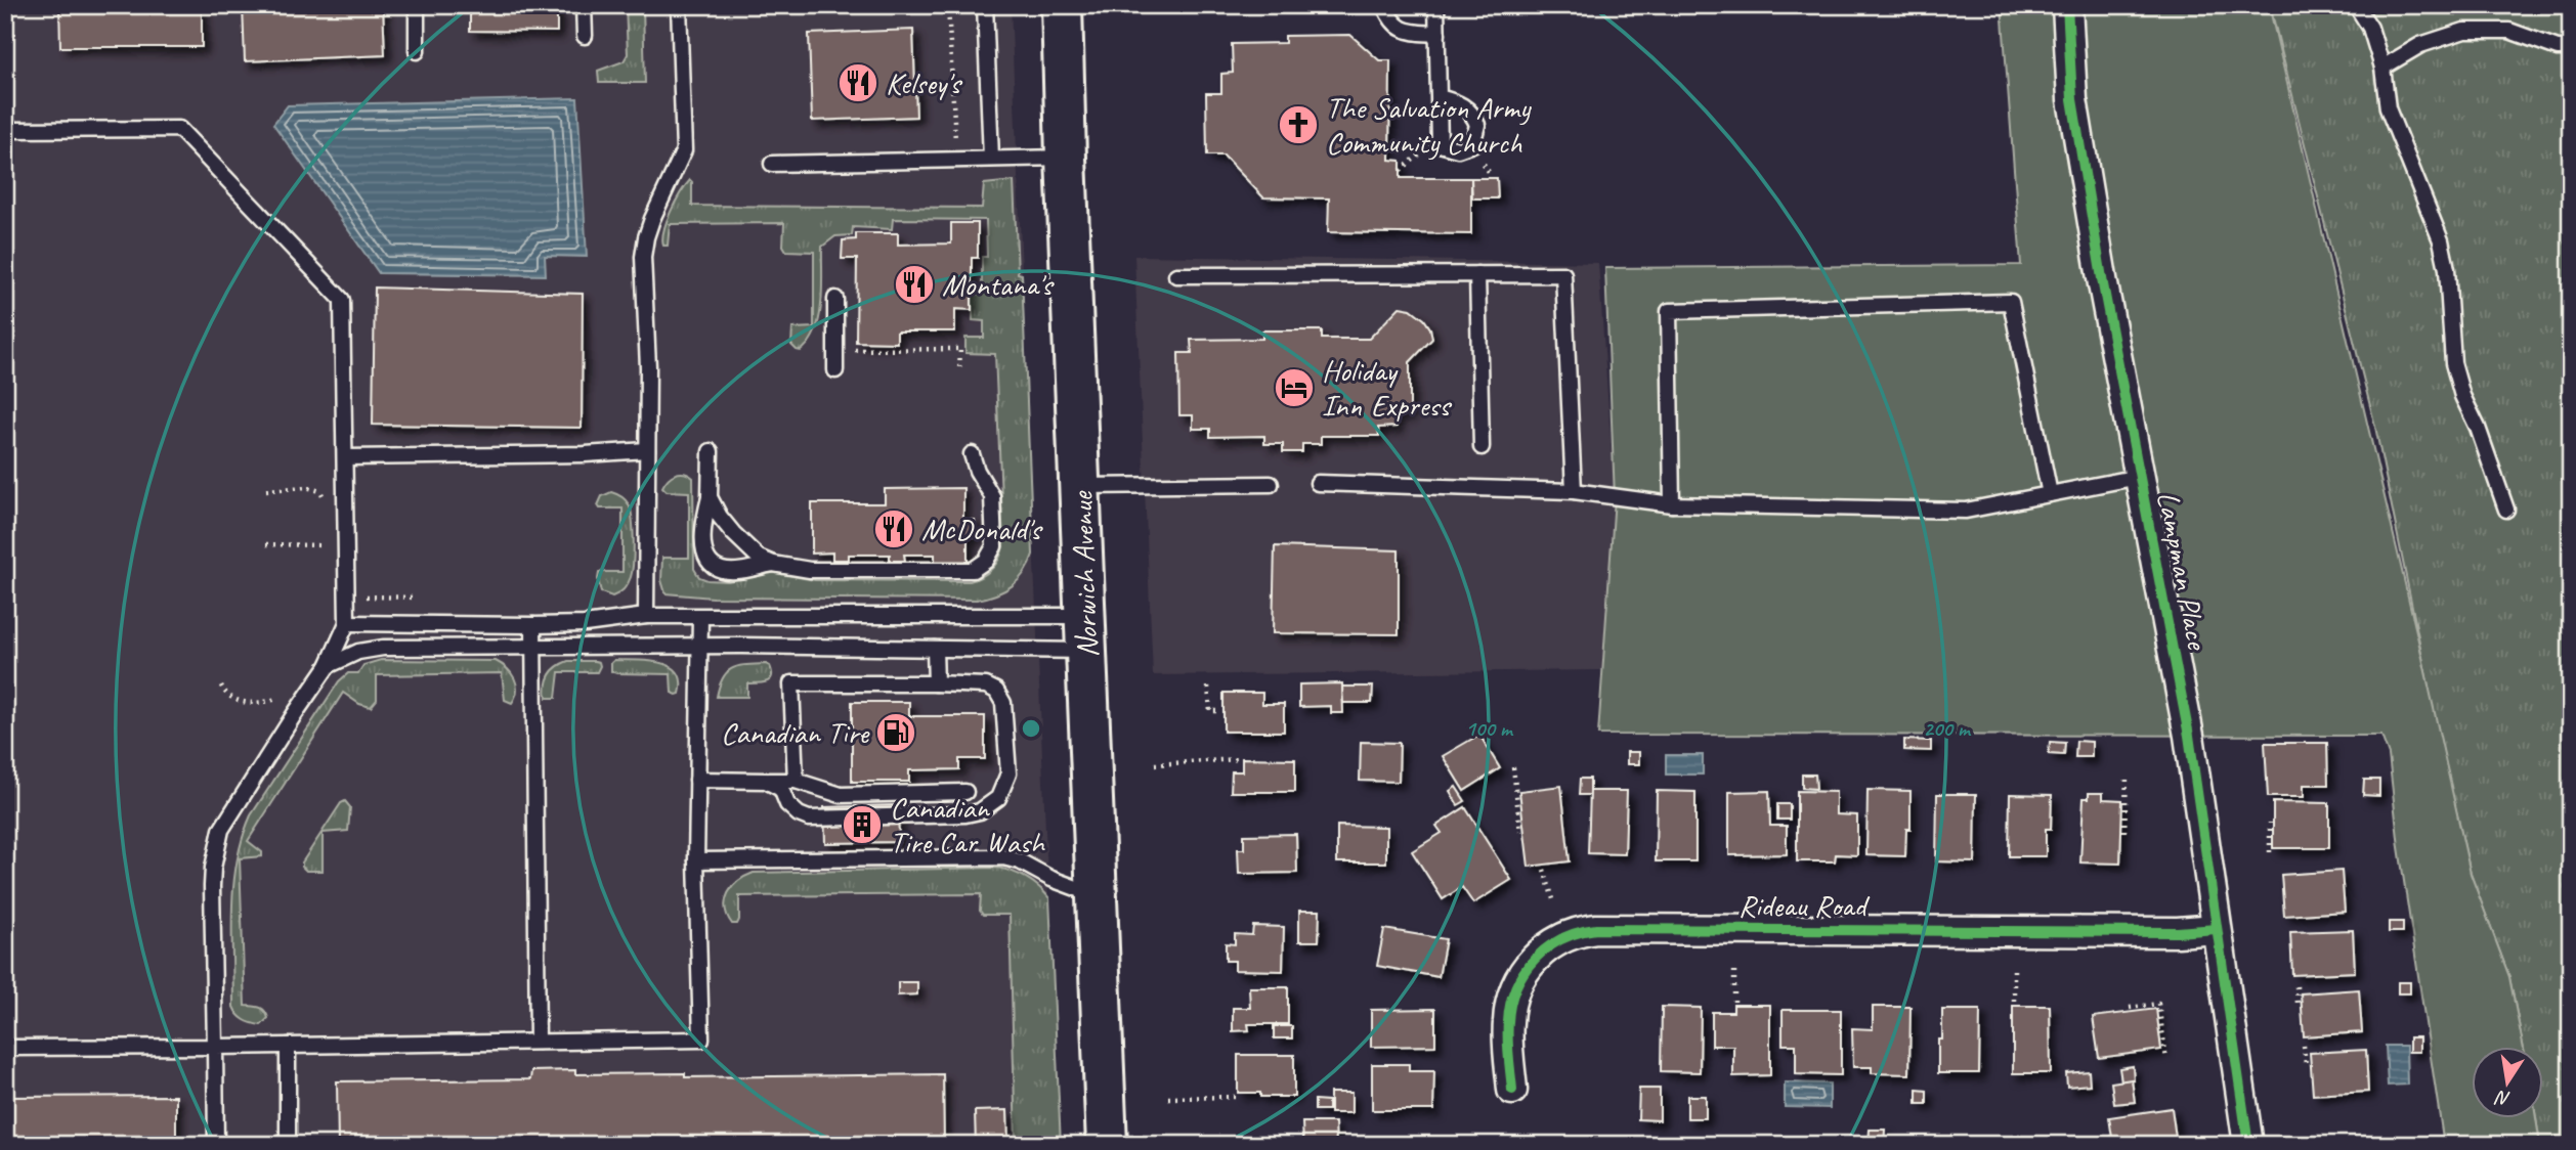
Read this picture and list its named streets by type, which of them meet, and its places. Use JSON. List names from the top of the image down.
{
  "streets": {
    "main road": ["Norwich Avenue"],
    "street": ["Lampman Place", "Rideau Road"]
  },
  "crossings": [
    ["Lampman Place", "Rideau Road"]
  ],
  "places": {
    "restaurant": ["Kelsey's", "Montana's", "McDonald's"],
    "church": ["The Salvation Army Community Church"],
    "hotel": ["Holiday Inn Express"],
    "fuel station": ["Canadian Tire"],
    "building": ["Canadian Tire Car Wash"]
  },
  "north": "bottom",
  "rings": ["100 m", "200 m"]
}
